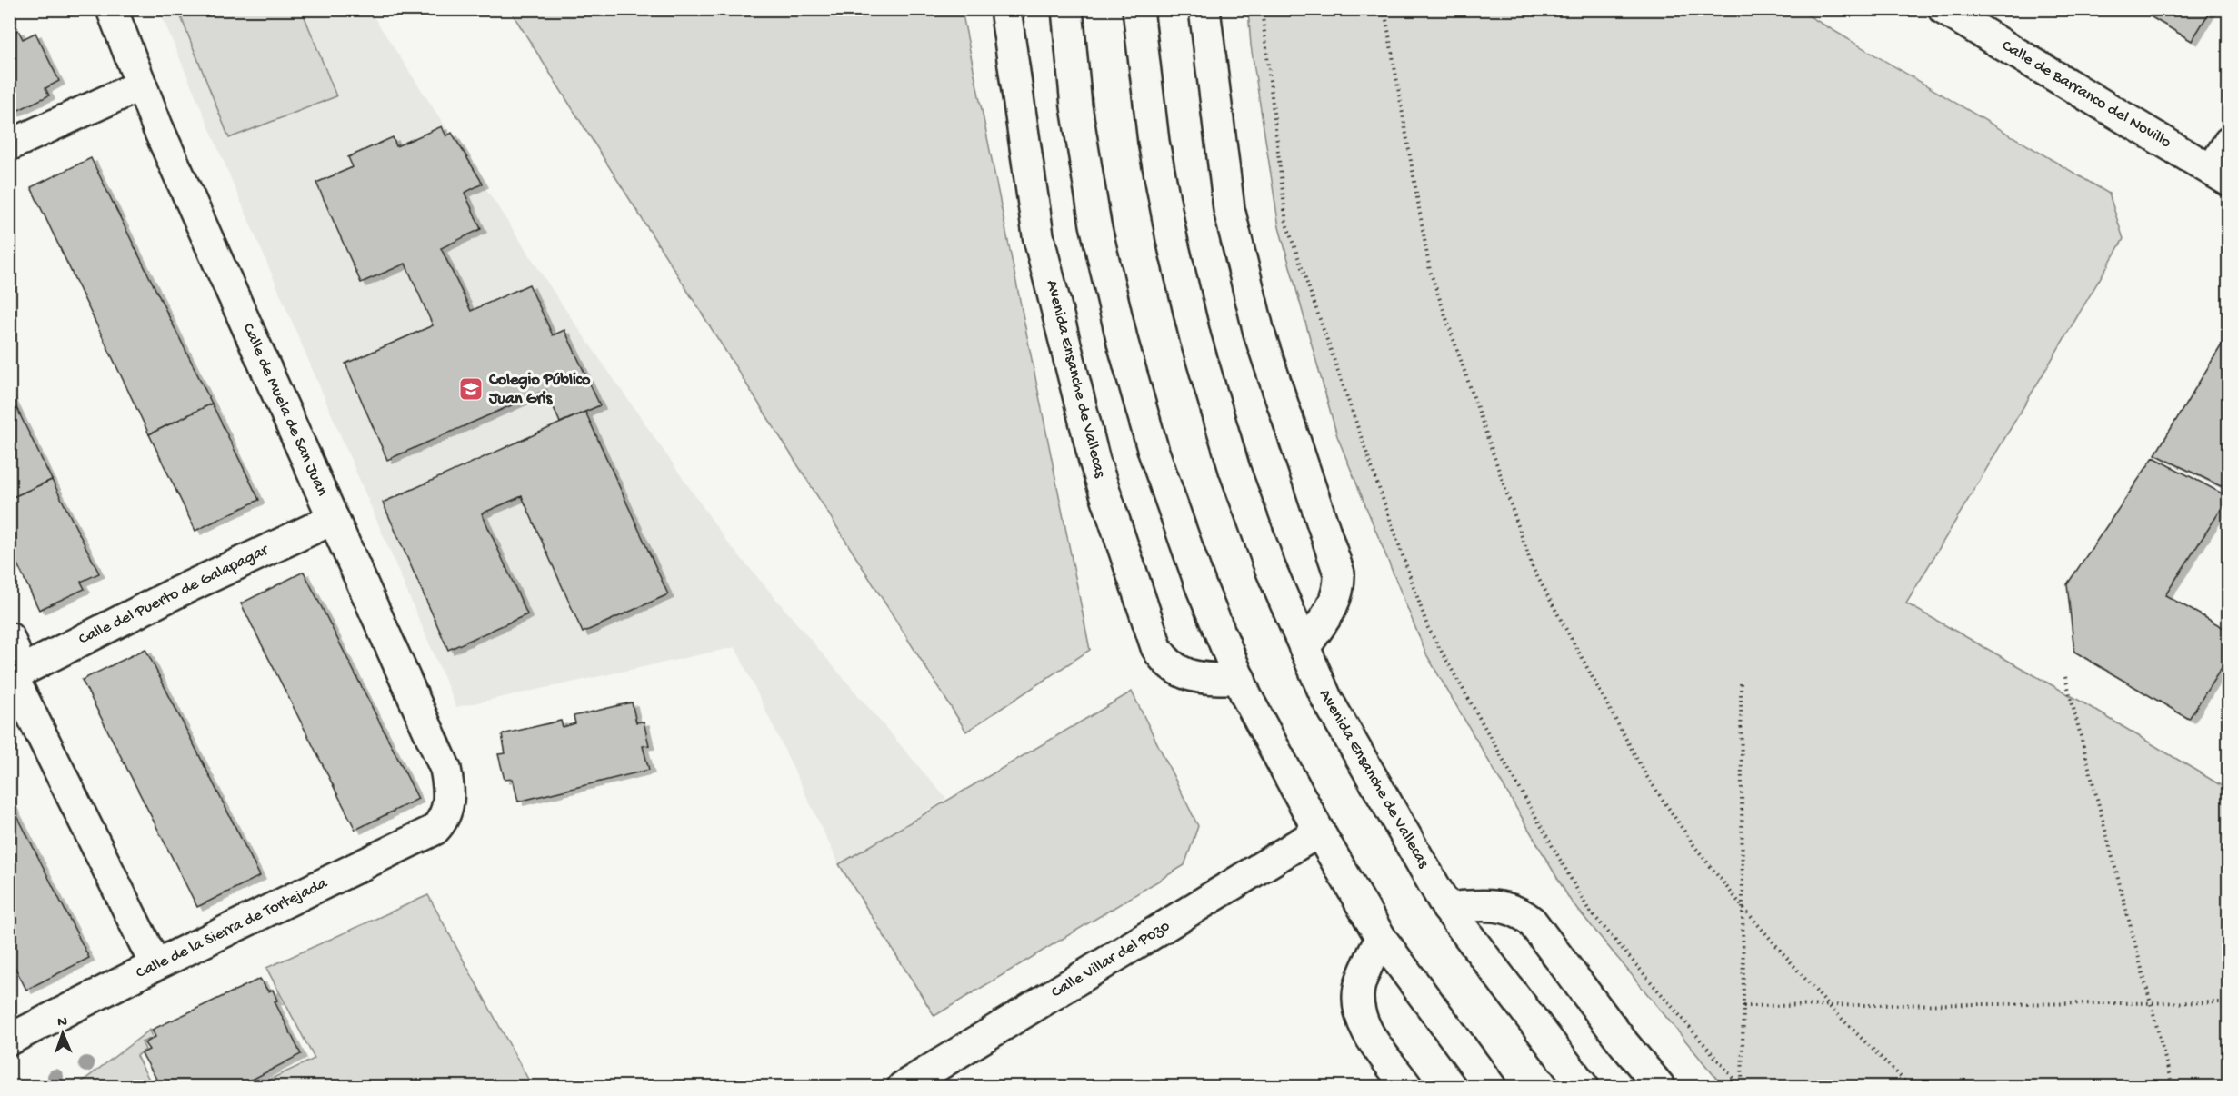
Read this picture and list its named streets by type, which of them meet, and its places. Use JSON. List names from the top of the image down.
{
  "streets": {
    "street": [
      "Calle de Barranco del Novillo",
      "Avenida Ensanche de Vallecas",
      "Calle de Muela de San Juan",
      "Calle del Puerto de Galapagar",
      "Calle de la Sierra de Tortejada",
      "Calle Villar del Pozo"
    ]
  },
  "crossings": [
    ["Calle de Muela de San Juan", "Calle del Puerto de Galapagar"],
    ["Calle de Muela de San Juan", "Calle de la Sierra de Tortejada"]
  ],
  "places": {
    "school or university": ["Colegio Público Juan Gris"]
  },
  "north": "top"
}
